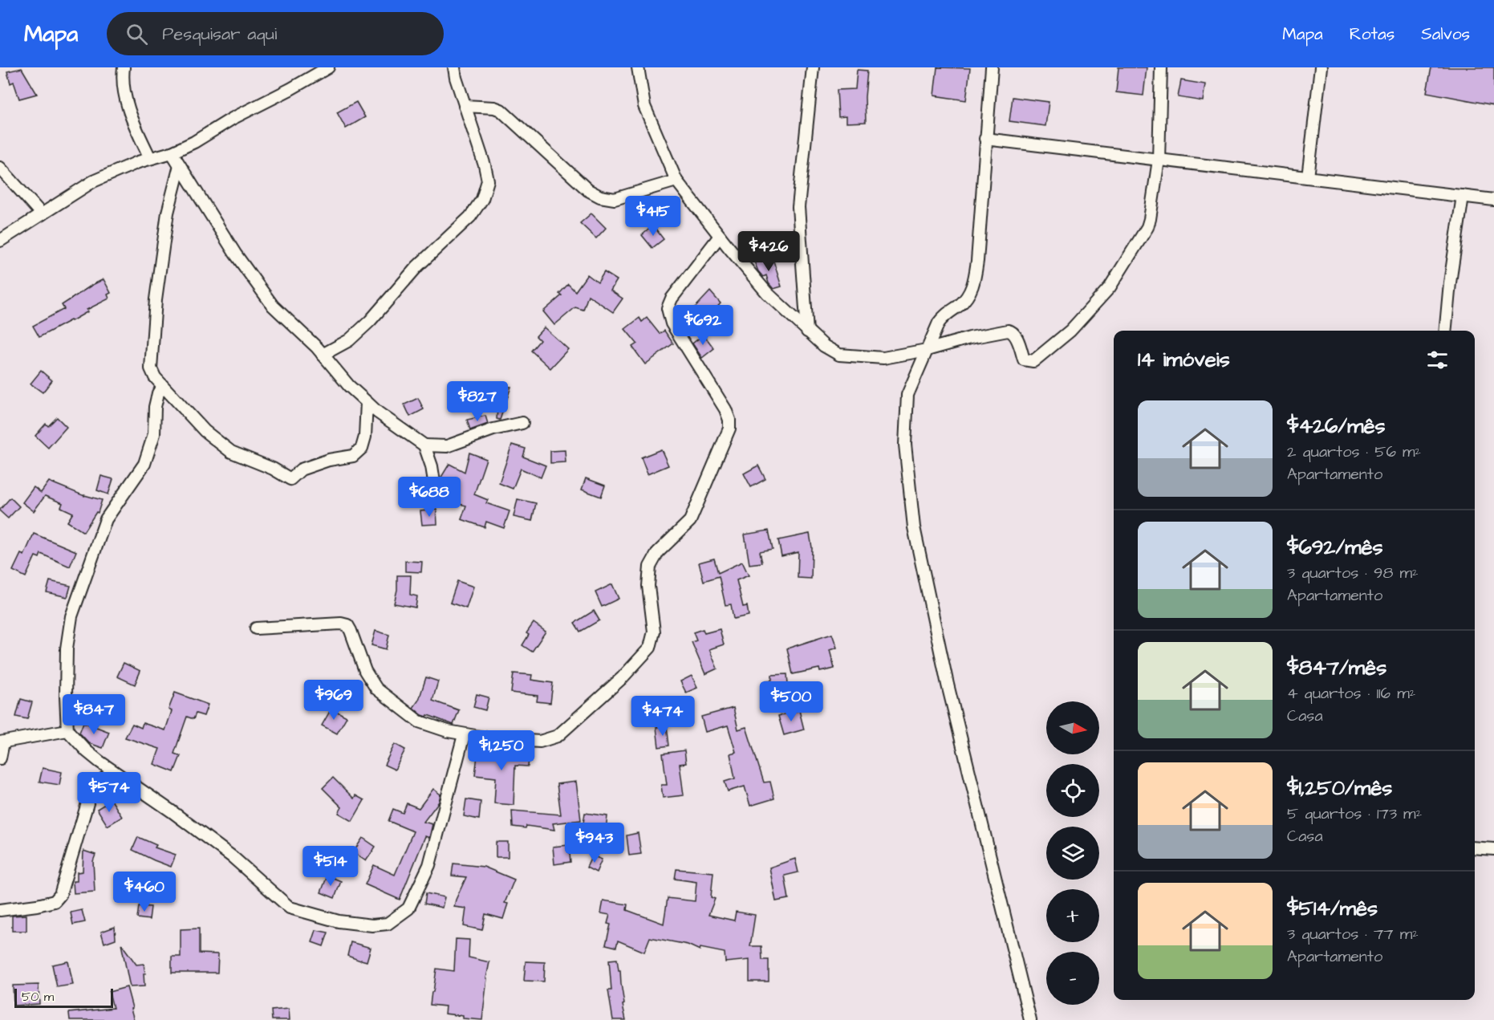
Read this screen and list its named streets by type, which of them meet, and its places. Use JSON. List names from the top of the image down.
{
  "scale_bar": "50 m",
  "north": "right",
  "page": {
    "header": "Mapa",
    "search": "Pesquisar aqui",
    "nav": ["Mapa", "Rotas", "Salvos"],
    "price": [
      "$415",
      "$426",
      "$692",
      "$827",
      "$688",
      "$969",
      "$500",
      "$847",
      "$474",
      "$1,250",
      "$574",
      "$943",
      "$514",
      "$460"
    ],
    "heading": "14 imóveis",
    "list": [
      {
        "name": "$426/mês",
        "note": "2 quartos · 56 m² · Apartamento"
      },
      {
        "name": "$692/mês",
        "note": "3 quartos · 98 m² · Apartamento"
      },
      {
        "name": "$847/mês",
        "note": "4 quartos · 116 m² · Casa"
      },
      {
        "name": "$1,250/mês",
        "note": "5 quartos · 173 m² · Casa"
      },
      {
        "name": "$514/mês",
        "note": "3 quartos · 77 m² · Apartamento"
      }
    ],
    "map_buttons": ["+", "−"],
    "scale": "50 m"
  }
}
